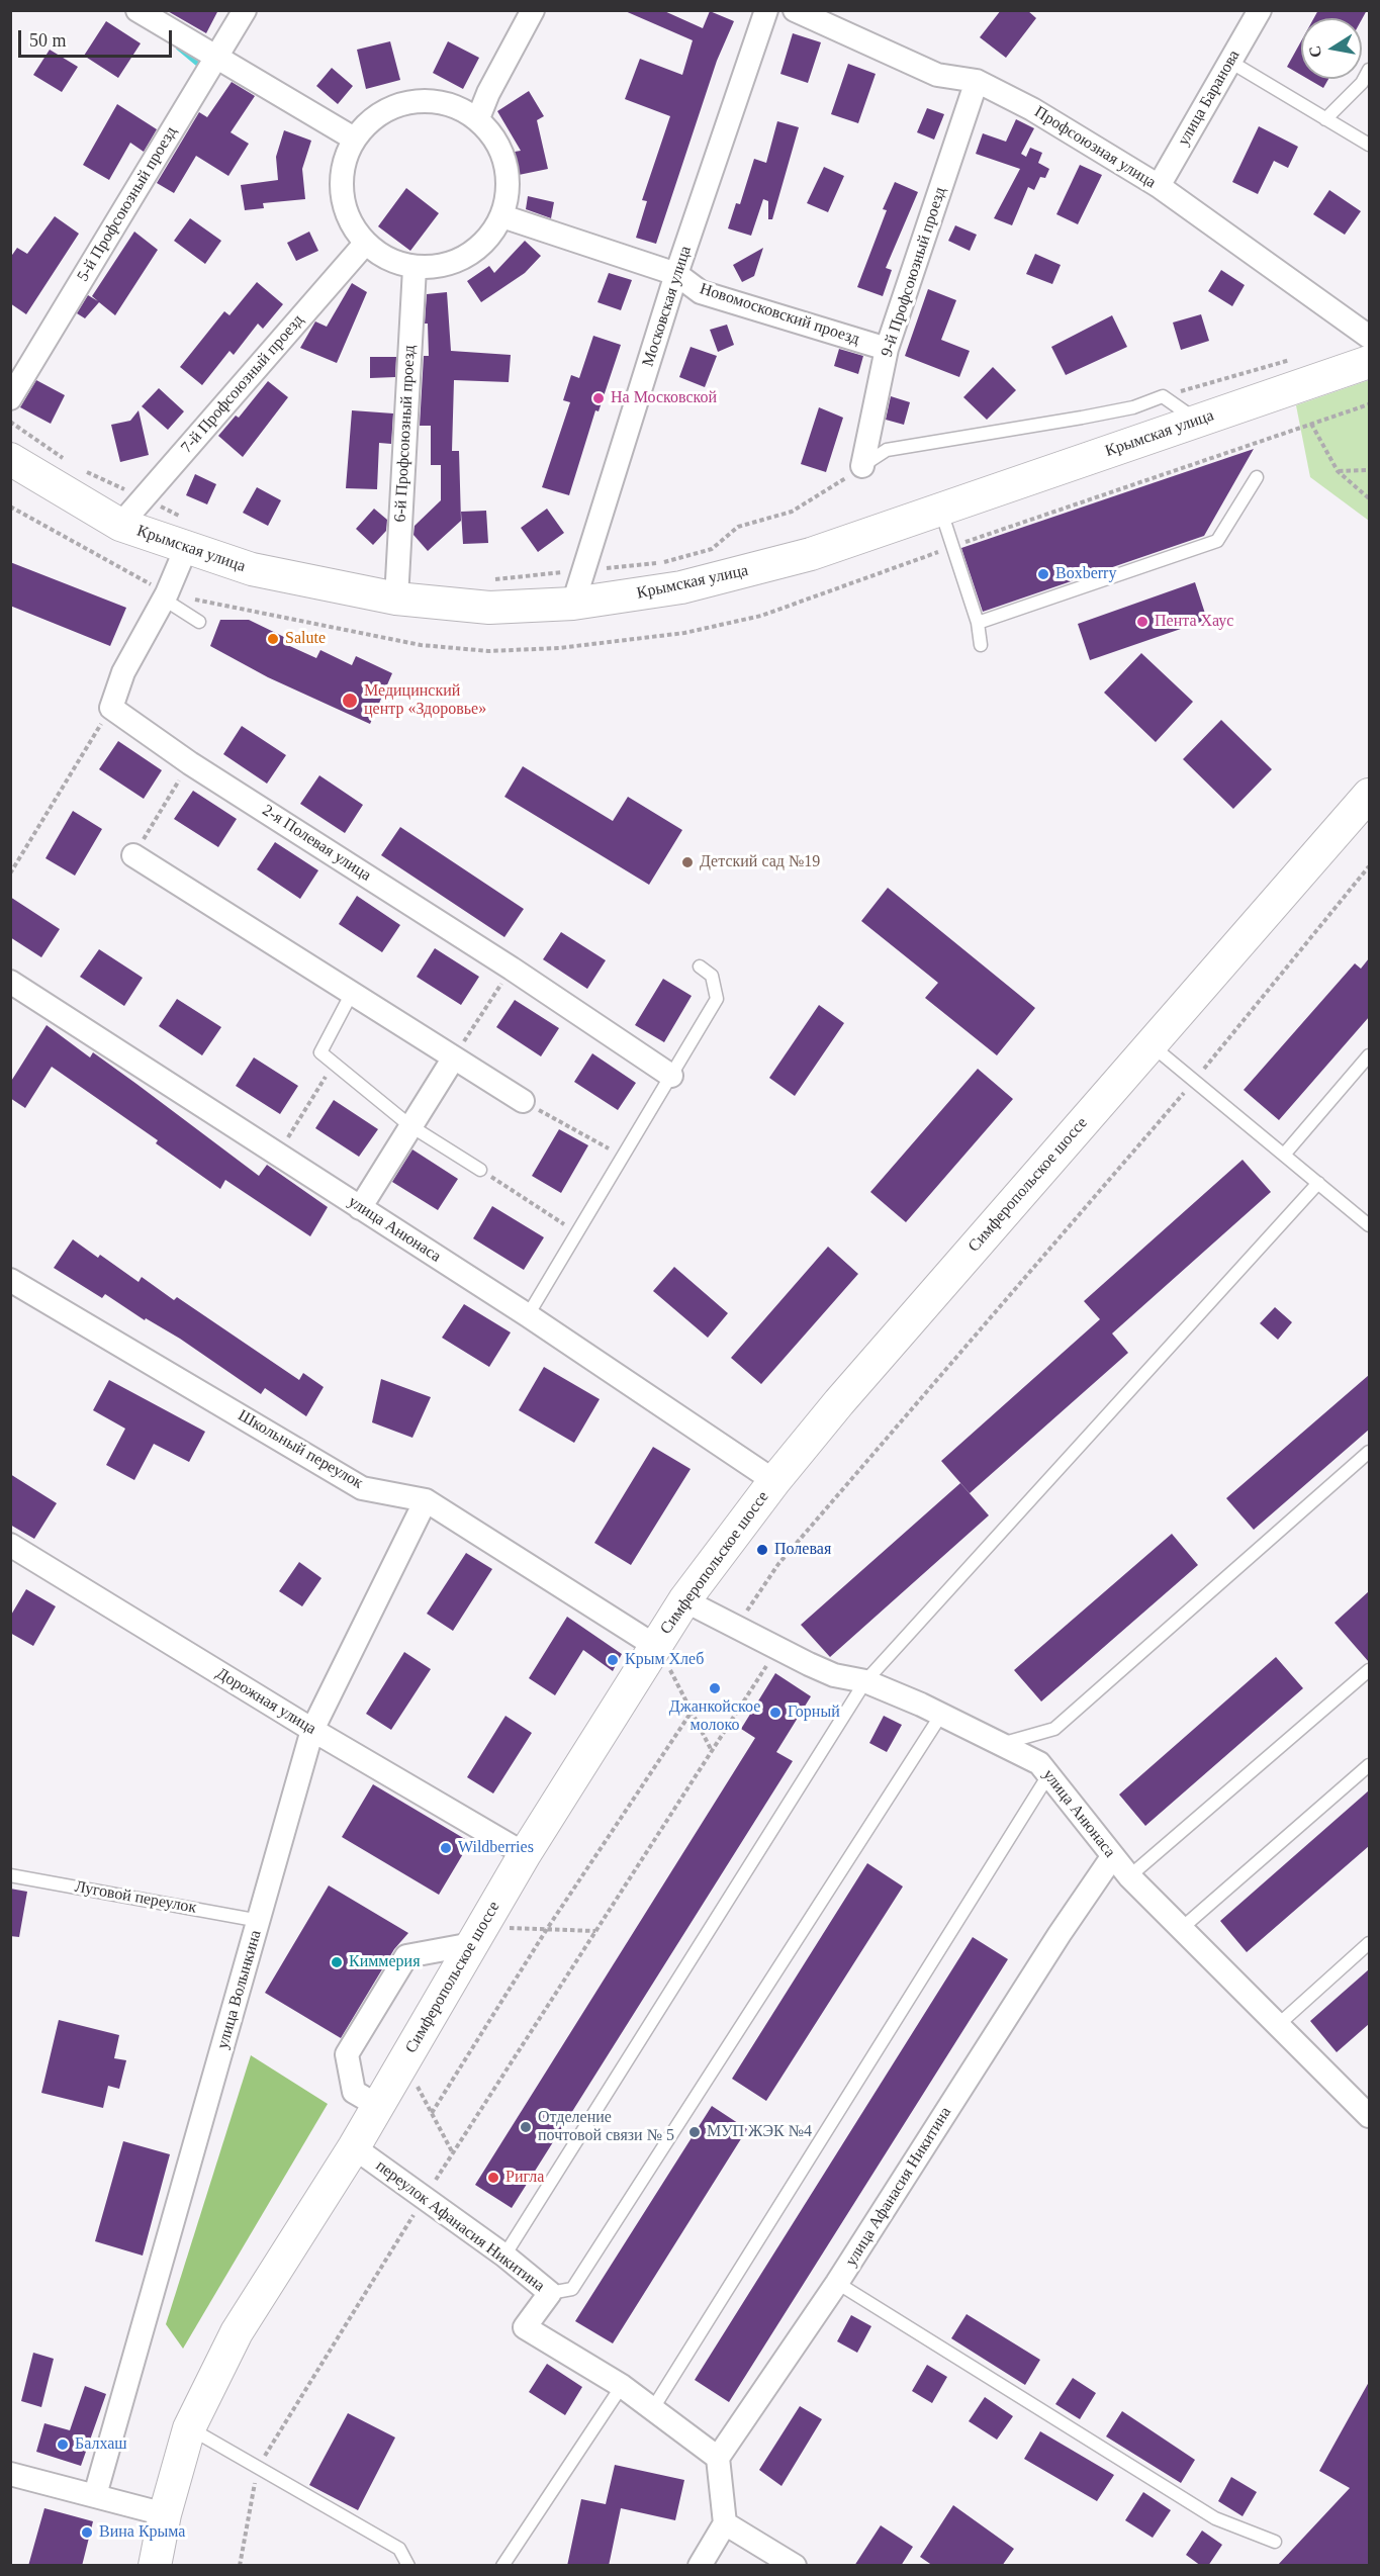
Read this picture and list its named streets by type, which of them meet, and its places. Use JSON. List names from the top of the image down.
{
  "streets": {
    "main road": ["Крымская улица", "Симферопольское шоссе"],
    "street": [
      "улица Баранова",
      "Профсоюзная улица",
      "5-й Профсоюзный проезд",
      "9-й Профсоюзный проезд",
      "Московская улица",
      "Новомосковский проезд",
      "7-й Профсоюзный проезд",
      "6-й Профсоюзный проезд",
      "2-я Полевая улица",
      "улица Анюнаса",
      "Школьный переулок",
      "Дорожная улица",
      "улица Волынкина",
      "улица Афанасия Никитина",
      "переулок Афанасия Никитина"
    ],
    "lane": ["Луговой переулок"]
  },
  "crossings": [
    ["улица Баранова", "Профсоюзная улица"],
    ["Профсоюзная улица", "9-й Профсоюзный проезд"],
    ["9-й Профсоюзный проезд", "Новомосковский проезд"],
    ["Московская улица", "Новомосковский проезд"],
    ["Московская улица", "Крымская улица"],
    ["Новомосковский проезд", "7-й Профсоюзный проезд"],
    ["Новомосковский проезд", "6-й Профсоюзный проезд"],
    ["7-й Профсоюзный проезд", "6-й Профсоюзный проезд"],
    ["7-й Профсоюзный проезд", "Крымская улица"],
    ["6-й Профсоюзный проезд", "Крымская улица"],
    ["Симферопольское шоссе", "улица Анюнаса"],
    ["Симферопольское шоссе", "Школьный переулок"],
    ["Симферопольское шоссе", "Дорожная улица"],
    ["Симферопольское шоссе", "переулок Афанасия Никитина"],
    ["улица Анюнаса", "улица Афанасия Никитина"],
    ["Школьный переулок", "улица Волынкина"],
    ["Дорожная улица", "улица Волынкина"],
    ["Луговой переулок", "улица Волынкина"],
    ["улица Афанасия Никитина", "переулок Афанасия Никитина"]
  ],
  "places": [
    "На Московской",
    "Boxberry",
    "Пента Хаус",
    "Salute",
    "Медицинский центр «Здоровье»",
    "Детский сад №19",
    "Полевая",
    "Крым Хлеб",
    "Джанкойское молоко",
    "Горный",
    "Wildberries",
    "Киммерия",
    "Отделение почтовой связи № 5",
    "МУП ЖЭК №4",
    "Ригла",
    "Балхаш",
    "Вина Крыма"
  ],
  "scale_bar": "50 m",
  "north": "left"
}
